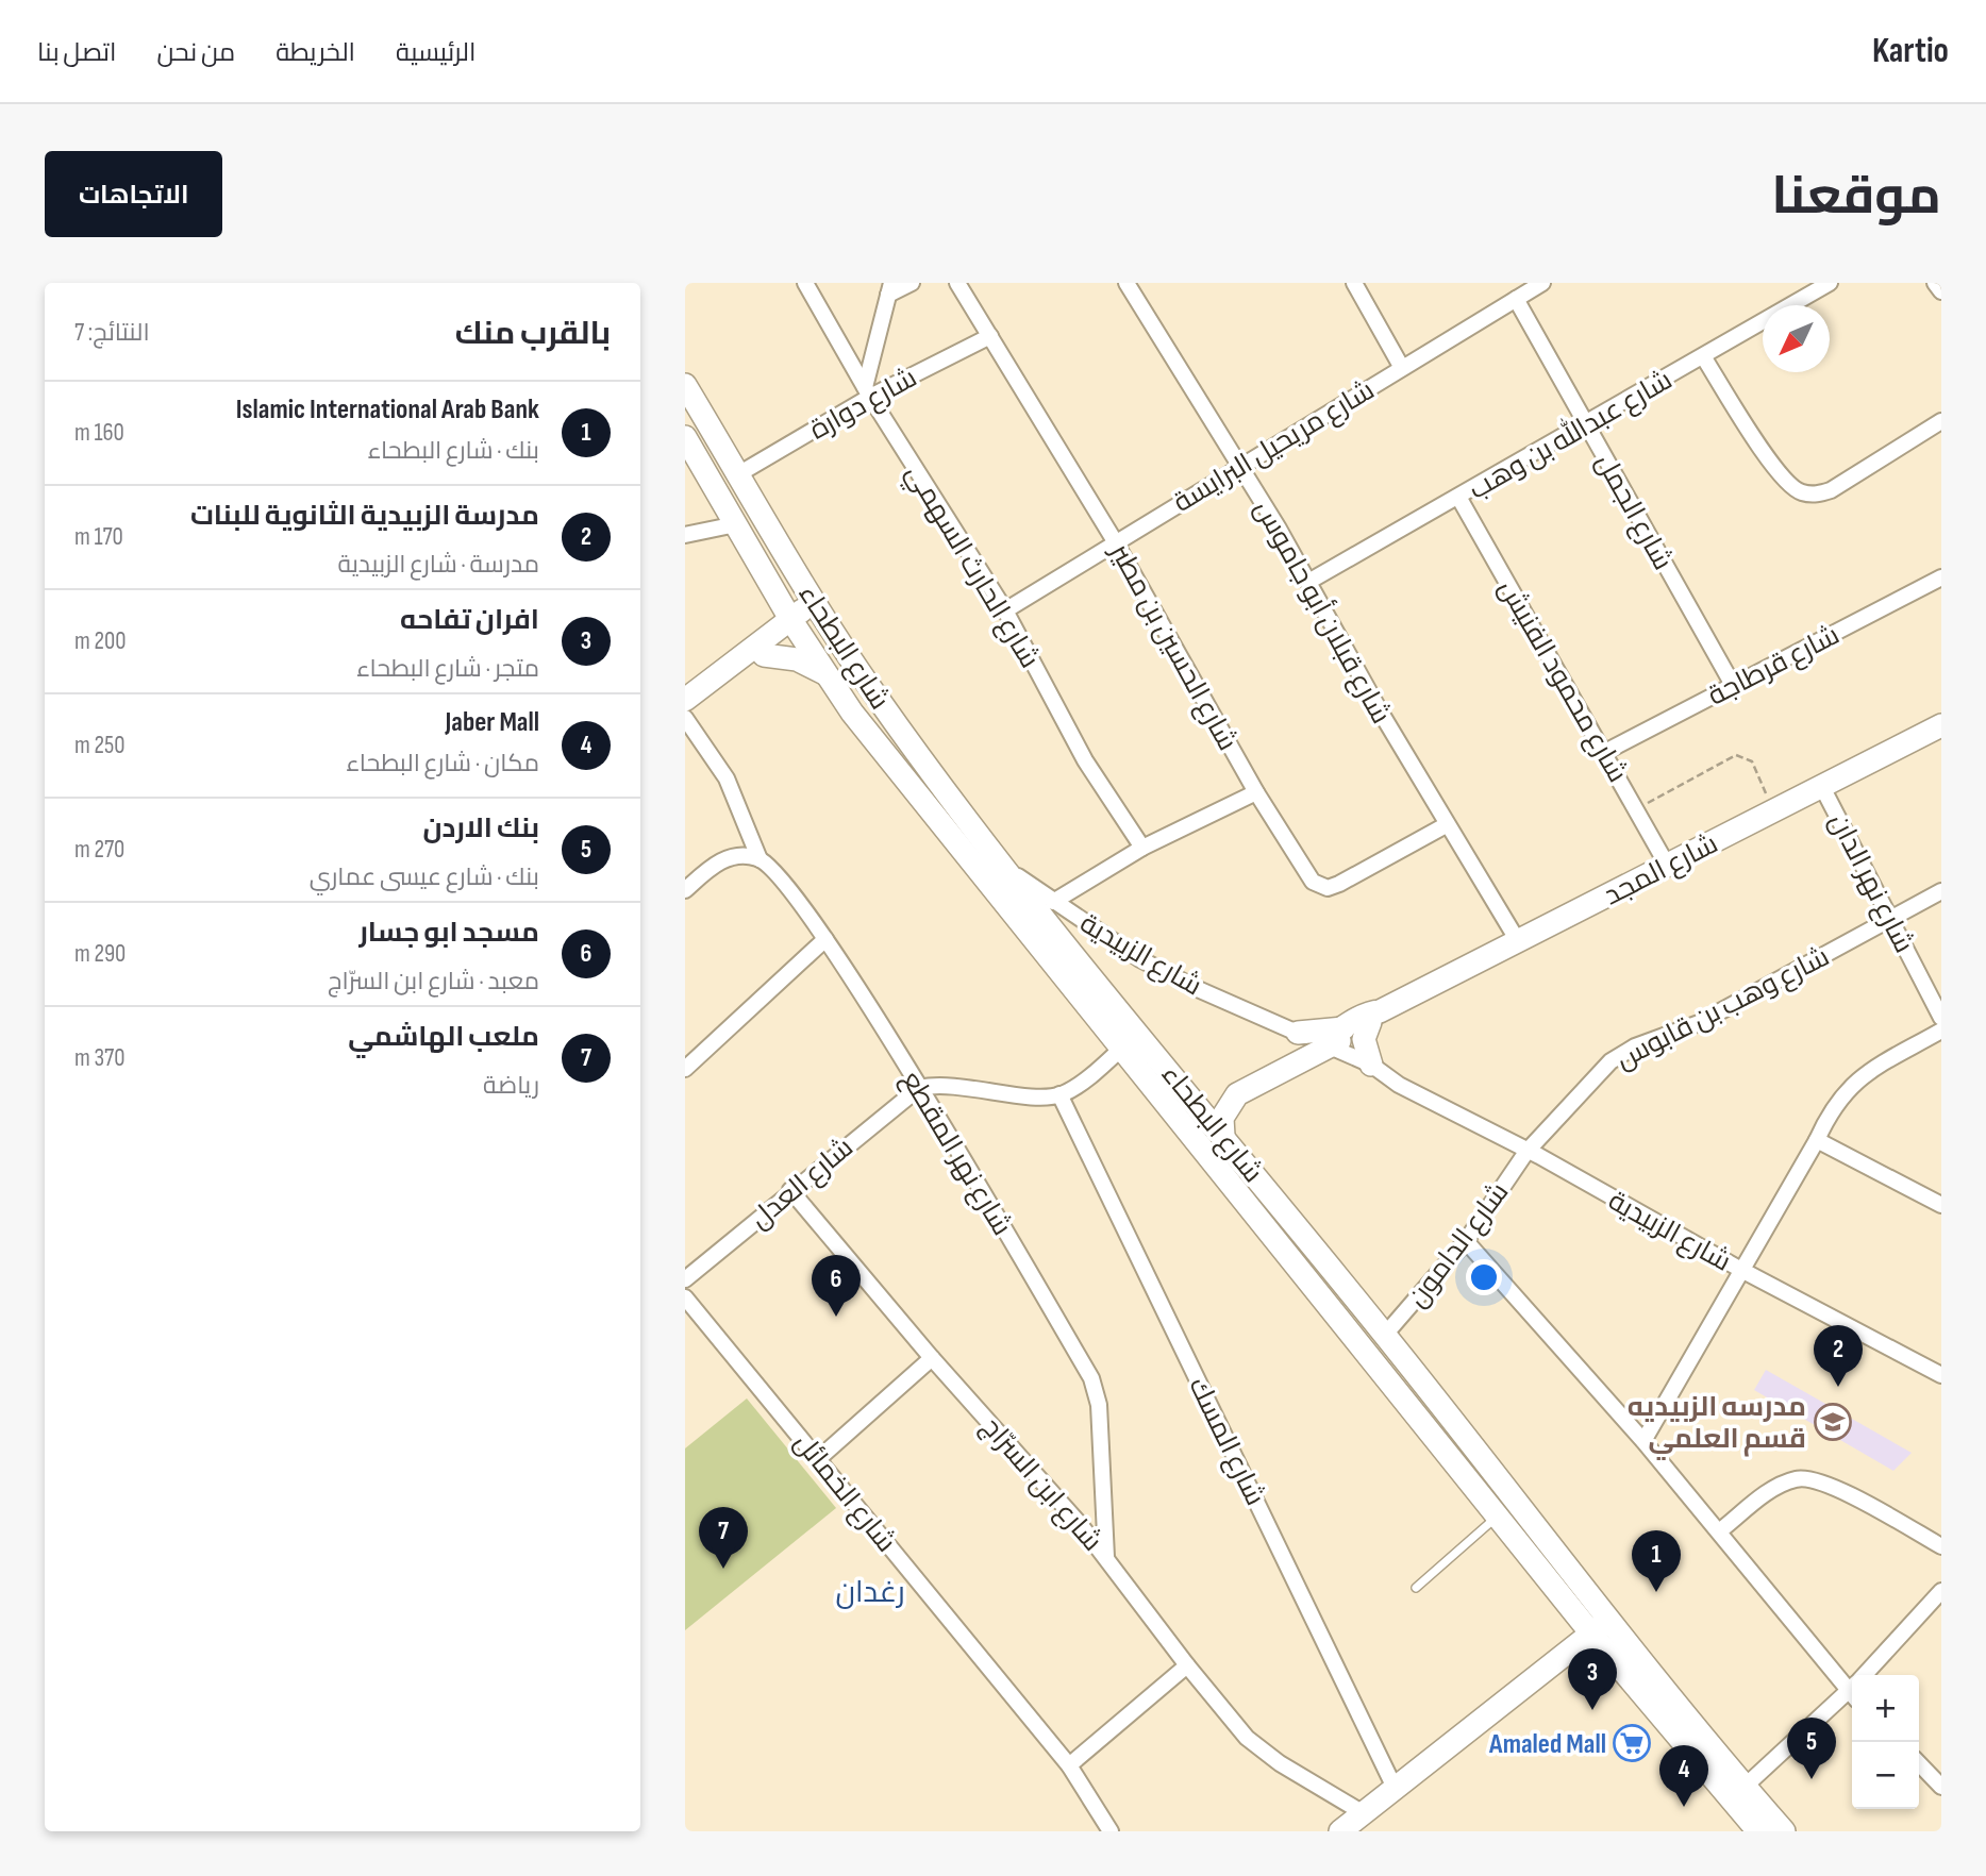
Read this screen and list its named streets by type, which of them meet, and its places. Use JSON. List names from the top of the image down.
{
  "streets": {
    "street": [
      "شارع دوارة",
      "شارع عبدالله بن وهب",
      "شارع مريحيل البرايسة",
      "شارع الجمل",
      "شارع الحارث السهمي",
      "شارع قبلان أبو جاموس",
      "شارع البطحاء",
      "شارع الحسين بن مطير",
      "شارع قرطاجة",
      "شارع محمود الفنيش",
      "شارع المجد",
      "شارع نهر الدان",
      "شارع الزبيدية",
      "شارع وهب بن قابوس",
      "شارع نهر المقطع",
      "شارع العدل",
      "شارع الدامون",
      "شارع المسك",
      "شارع ابن السرّاج",
      "شارع الخمائل"
    ]
  },
  "crossings": [
    ["شارع دوارة", "شارع الحارث السهمي"],
    ["شارع دوارة", "شارع البطحاء"],
    ["شارع دوارة", "شارع الحسين بن مطير"],
    ["شارع عبدالله بن وهب", "شارع الجمل"],
    ["شارع عبدالله بن وهب", "شارع قبلان أبو جاموس"],
    ["شارع عبدالله بن وهب", "شارع محمود الفنيش"],
    ["شارع مريحيل البرايسة", "شارع الجمل"],
    ["شارع مريحيل البرايسة", "شارع الحارث السهمي"],
    ["شارع مريحيل البرايسة", "شارع قبلان أبو جاموس"],
    ["شارع مريحيل البرايسة", "شارع الحسين بن مطير"],
    ["شارع الجمل", "شارع قرطاجة"],
    ["شارع قبلان أبو جاموس", "شارع الحسين بن مطير"],
    ["شارع قبلان أبو جاموس", "شارع المجد"],
    ["شارع البطحاء", "شارع المجد"],
    ["شارع البطحاء", "شارع الزبيدية"],
    ["شارع البطحاء", "شارع الدامون"],
    ["شارع قرطاجة", "شارع محمود الفنيش"],
    ["شارع محمود الفنيش", "شارع المجد"],
    ["شارع المجد", "شارع نهر الدان"],
    ["شارع المجد", "شارع الزبيدية"],
    ["شارع نهر الدان", "شارع وهب بن قابوس"],
    ["شارع الزبيدية", "شارع وهب بن قابوس"],
    ["شارع الزبيدية", "شارع الدامون"],
    ["شارع وهب بن قابوس", "شارع الدامون"],
    ["شارع نهر المقطع", "شارع العدل"],
    ["شارع نهر المقطع", "شارع ابن السرّاج"],
    ["شارع العدل", "شارع ابن السرّاج"]
  ],
  "districts": ["رغدان"],
  "places": {
    "school or university": ["مدرسه الزبيديه قسم العلمي"],
    "supermarket": ["Amaled Mall"]
  },
  "north": "bottom left",
  "page": {
    "header": "Kartio",
    "nav": [
      "الرئيسية",
      "الخريطة",
      "من نحن",
      "اتصل بنا"
    ],
    "title": "موقعنا",
    "buttons": "الاتجاهات",
    "heading": ["بالقرب منك", "النتائج: 7"],
    "list": [
      {
        "mark": "1",
        "name": "Islamic International Arab Bank",
        "note": "بنك · شارع البطحاء",
        "value": "160 m"
      },
      {
        "mark": "2",
        "name": "مدرسة الزبيدية الثانوية للبنات",
        "note": "مدرسة · شارع الزبيدية",
        "value": "170 m"
      },
      {
        "mark": "3",
        "name": "افران تفاحه",
        "note": "متجر · شارع البطحاء",
        "value": "200 m"
      },
      {
        "mark": "4",
        "name": "Jaber Mall",
        "note": "مكان · شارع البطحاء",
        "value": "250 m"
      },
      {
        "mark": "5",
        "name": "بنك الاردن",
        "note": "بنك · شارع عيسى عماري",
        "value": "270 m"
      },
      {
        "mark": "6",
        "name": "مسجد ابو جسار",
        "note": "معبد · شارع ابن السرّاج",
        "value": "290 m"
      },
      {
        "mark": "7",
        "name": "ملعب الهاشمي",
        "note": "رياضة",
        "value": "370 m"
      }
    ],
    "pins": [
      "6",
      "2",
      "7",
      "1",
      "3",
      "5",
      "4"
    ],
    "map_buttons": ["+", "−"]
  }
}
